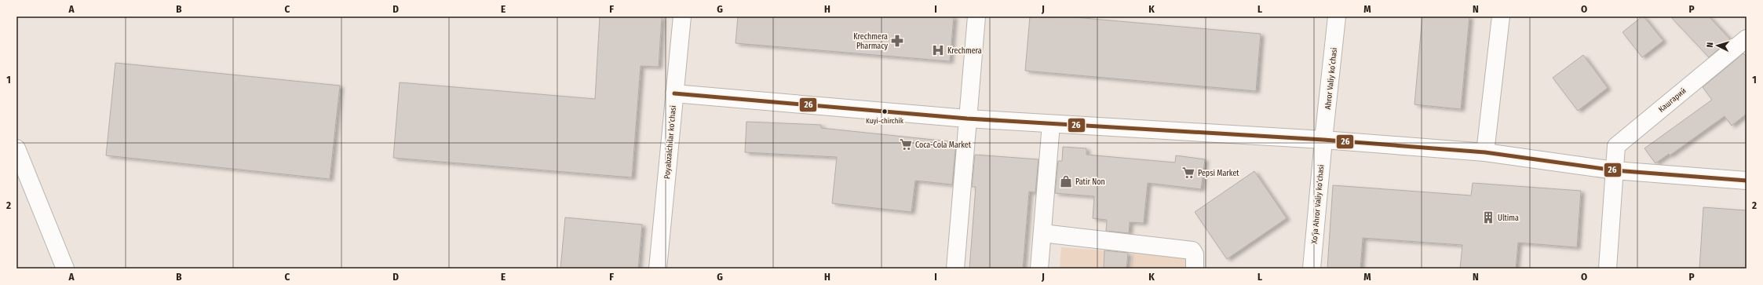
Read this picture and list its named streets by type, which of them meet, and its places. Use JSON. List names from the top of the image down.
{
  "streets": {
    "street": [
      "Ahror Valiy koʻchasi",
      "Кашгарий",
      "Poyabzalchilar ko‘chasi",
      "Xo‘ja Ahror Valiy ko‘chasi"
    ]
  },
  "crossings": [
    ["Ahror Valiy koʻchasi", "Xo‘ja Ahror Valiy ko‘chasi"]
  ],
  "places": {
    "pharmacy": ["Krechmera Pharmacy"],
    "hospital": ["Krechmera"],
    "other": ["Kuyi-chirchik"],
    "supermarket": ["Coca-Cola Market", "Pepsi Market"],
    "shop": ["Patir Non"],
    "building": ["Ultima"]
  },
  "lines": ["transit line 26"],
  "north": "left",
  "grid": {
    "columns": [
      "A",
      "B",
      "C",
      "D",
      "E",
      "F",
      "G",
      "H",
      "I",
      "J",
      "K",
      "L",
      "M",
      "N",
      "O",
      "P"
    ],
    "rows": ["1", "2"]
  }
}
